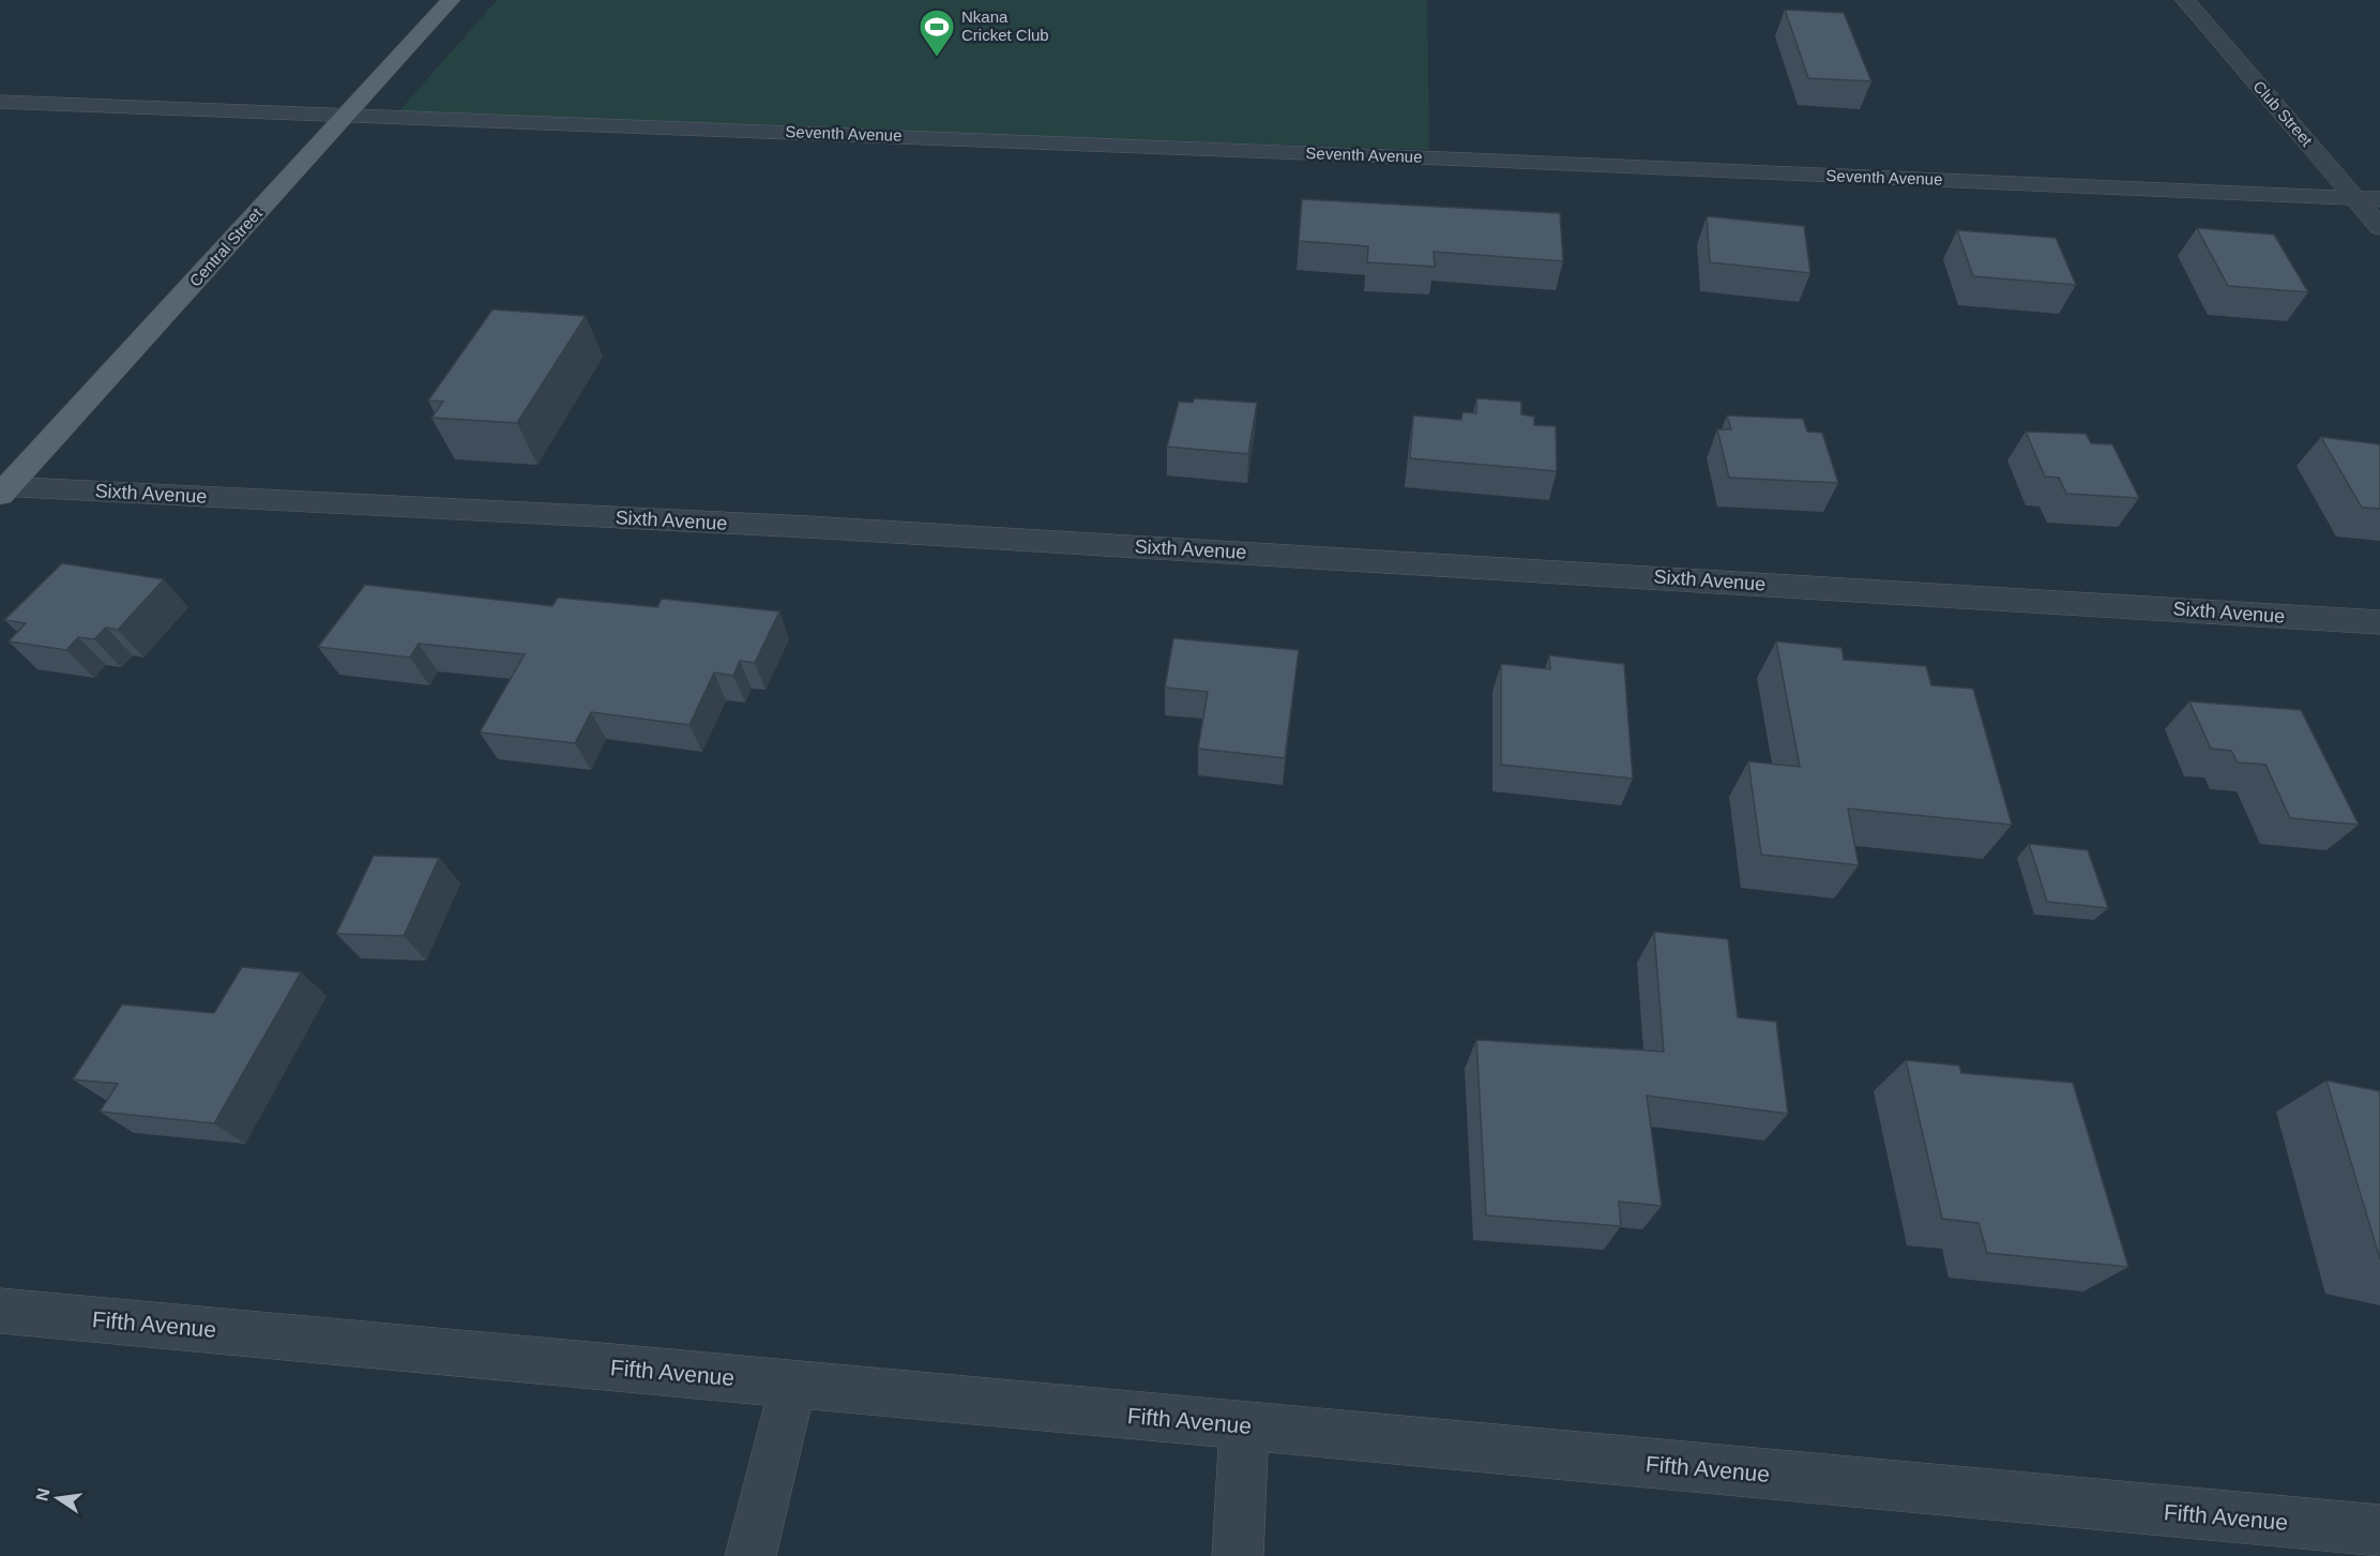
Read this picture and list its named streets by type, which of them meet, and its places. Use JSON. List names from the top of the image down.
{
  "streets": {
    "main road": ["Central Street"],
    "street": [
      "Club Street",
      "Seventh Avenue",
      "Sixth Avenue",
      "Fifth Avenue"
    ]
  },
  "crossings": [
    ["Club Street", "Seventh Avenue"],
    ["Seventh Avenue", "Central Street"],
    ["Central Street", "Sixth Avenue"]
  ],
  "places": {
    "sports": ["Nkana Cricket Club"]
  },
  "north": "left"
}
